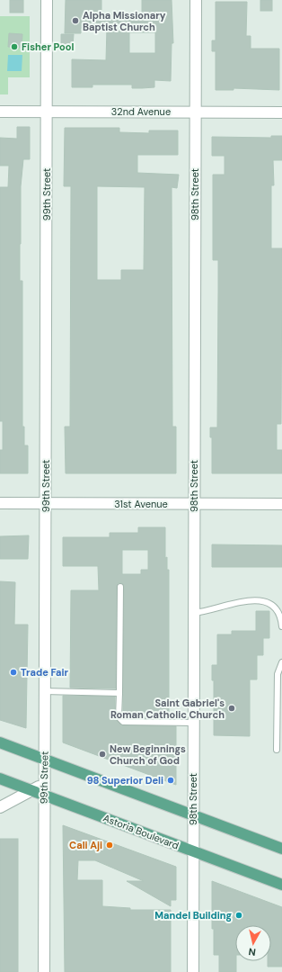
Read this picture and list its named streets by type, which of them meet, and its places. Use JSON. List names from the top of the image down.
{
  "streets": {
    "main road": ["Astoria Boulevard"],
    "street": [
      "32nd Avenue",
      "99th Street",
      "98th Street",
      "31st Avenue"
    ]
  },
  "crossings": [
    ["32nd Avenue", "99th Street"],
    ["32nd Avenue", "98th Street"],
    ["99th Street", "31st Avenue"],
    ["99th Street", "Astoria Boulevard"],
    ["98th Street", "31st Avenue"],
    ["98th Street", "Astoria Boulevard"]
  ],
  "places": [
    "Alpha Missionary Baptist Church",
    "Fisher Pool",
    "Trade Fair",
    "Saint Gabriel's Roman Catholic Church",
    "New Beginnings Church of God",
    "98 Superior Deli",
    "Cali Aji",
    "Mandel Building"
  ],
  "north": "bottom"
}
